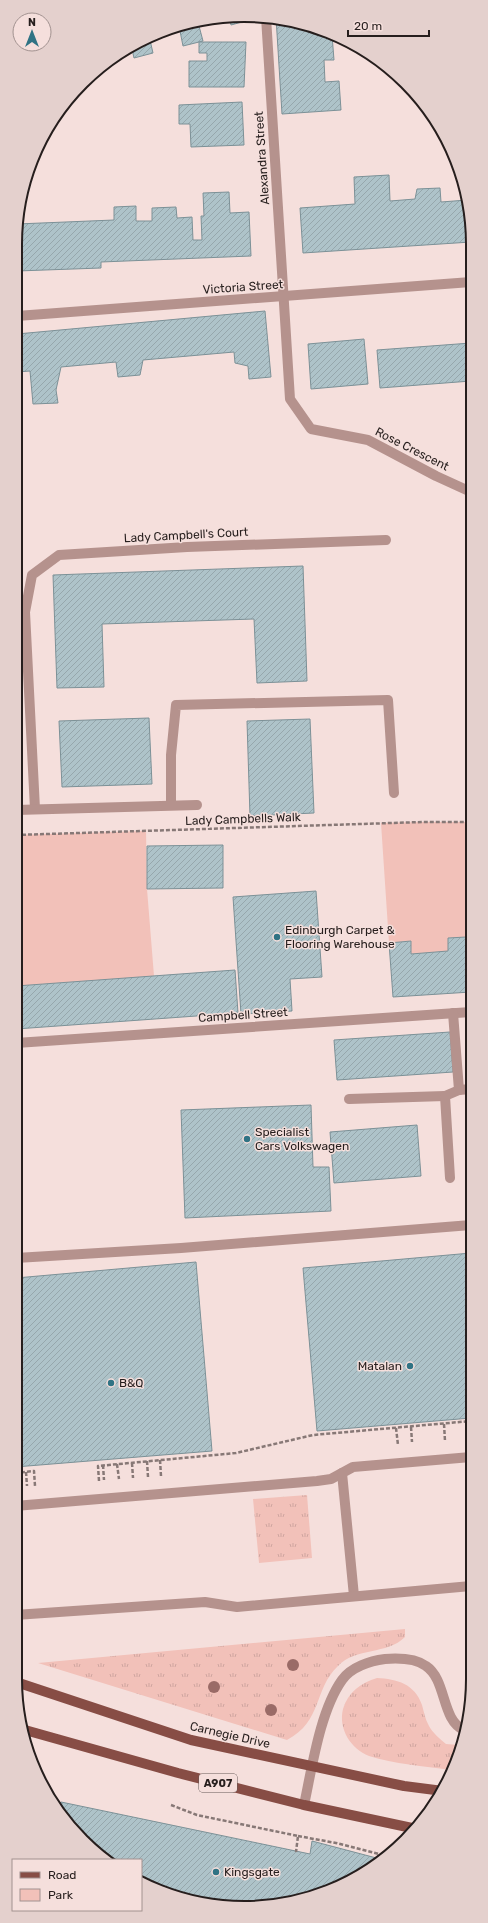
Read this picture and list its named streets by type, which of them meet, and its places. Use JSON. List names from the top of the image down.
{
  "streets": {
    "main road": ["Carnegie Drive", "A907"],
    "street": [
      "Alexandra Street",
      "Victoria Street",
      "Rose Crescent",
      "Lady Campbell's Court",
      "Campbell Street"
    ],
    "path": ["Lady Campbells Walk"]
  },
  "crossings": [
    ["Alexandra Street", "Victoria Street"],
    ["Alexandra Street", "Rose Crescent"],
    ["Victoria Street", "Rose Crescent"]
  ],
  "places": [
    "Edinburgh Carpet & Flooring Warehouse",
    "Specialist Cars Volkswagen",
    "Matalan",
    "B&Q",
    "Kingsgate"
  ],
  "legend": ["Road", "Park"],
  "scale_bar": "20 m",
  "north": "top"
}
